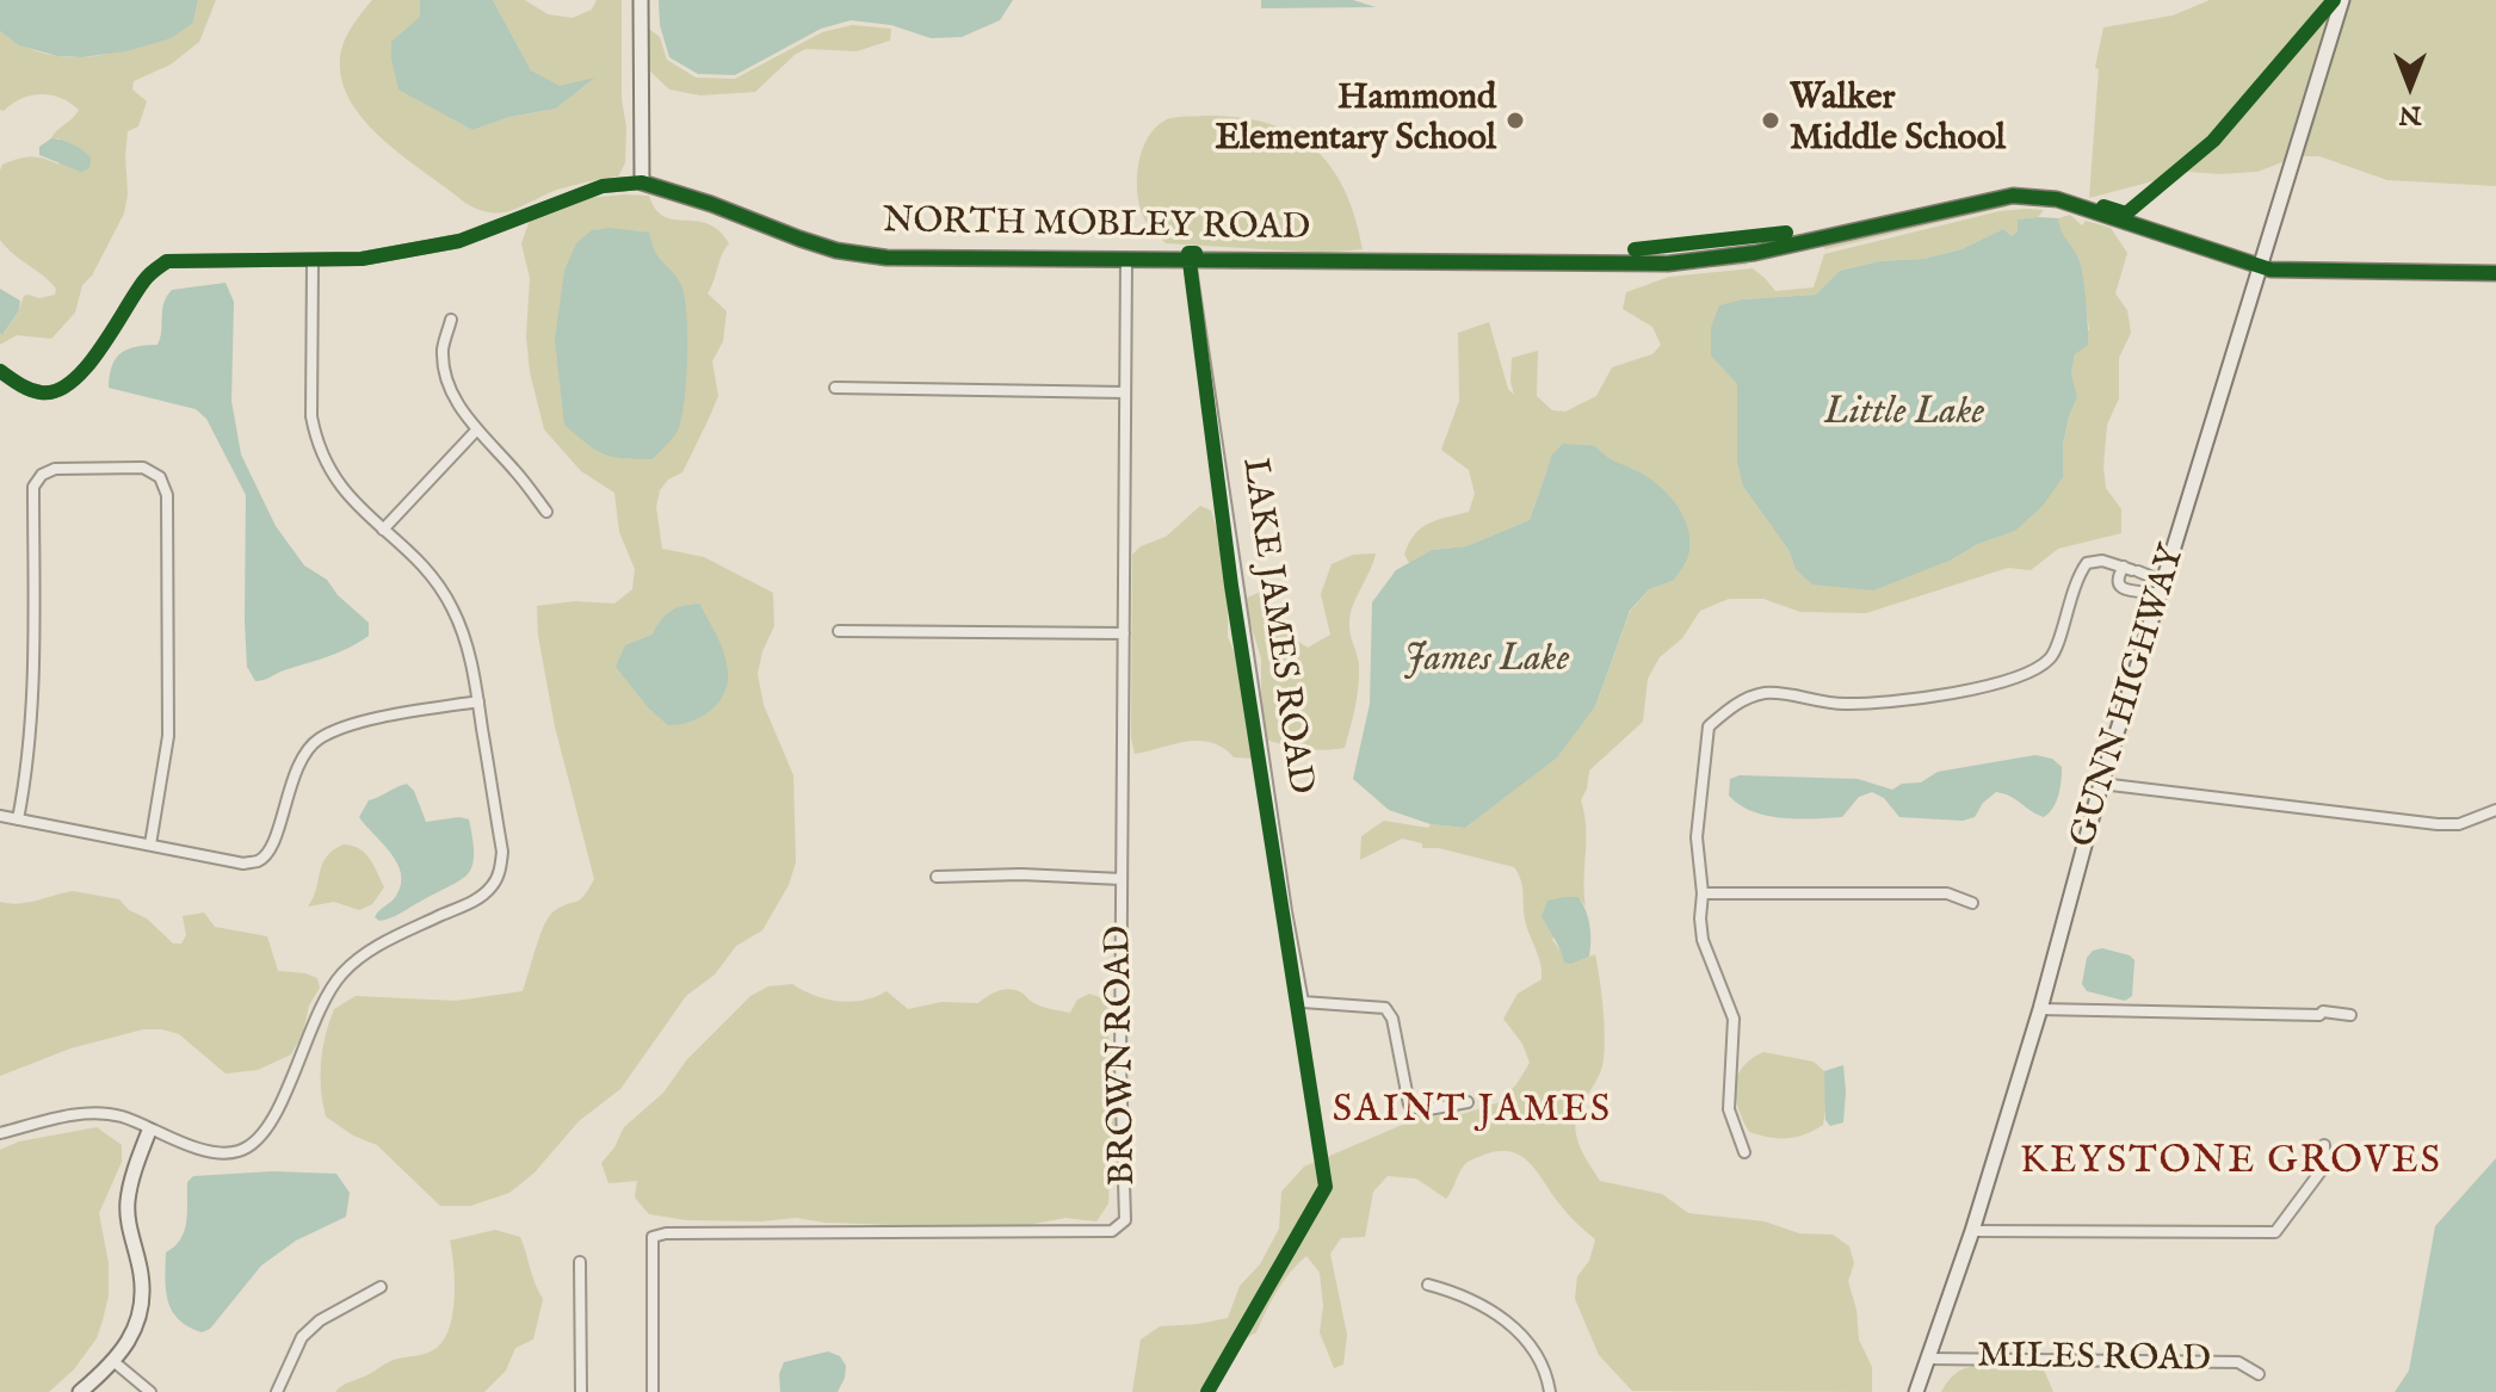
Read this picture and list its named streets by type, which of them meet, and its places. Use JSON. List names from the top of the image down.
{
  "streets": {
    "street": [
      "NORTH MOBLEY ROAD",
      "LAKE JAMES ROAD",
      "GUNN HIGHWAY",
      "BROWN ROAD",
      "MILES ROAD"
    ]
  },
  "crossings": [
    ["NORTH MOBLEY ROAD", "LAKE JAMES ROAD"],
    ["NORTH MOBLEY ROAD", "GUNN HIGHWAY"],
    ["NORTH MOBLEY ROAD", "BROWN ROAD"],
    ["GUNN HIGHWAY", "MILES ROAD"]
  ],
  "districts": ["SAINT JAMES", "KEYSTONE GROVES"],
  "water": ["Little Lake", "James Lake"],
  "places": ["Hammond Elementary School", "Walker Middle School"],
  "north": "bottom"
}
